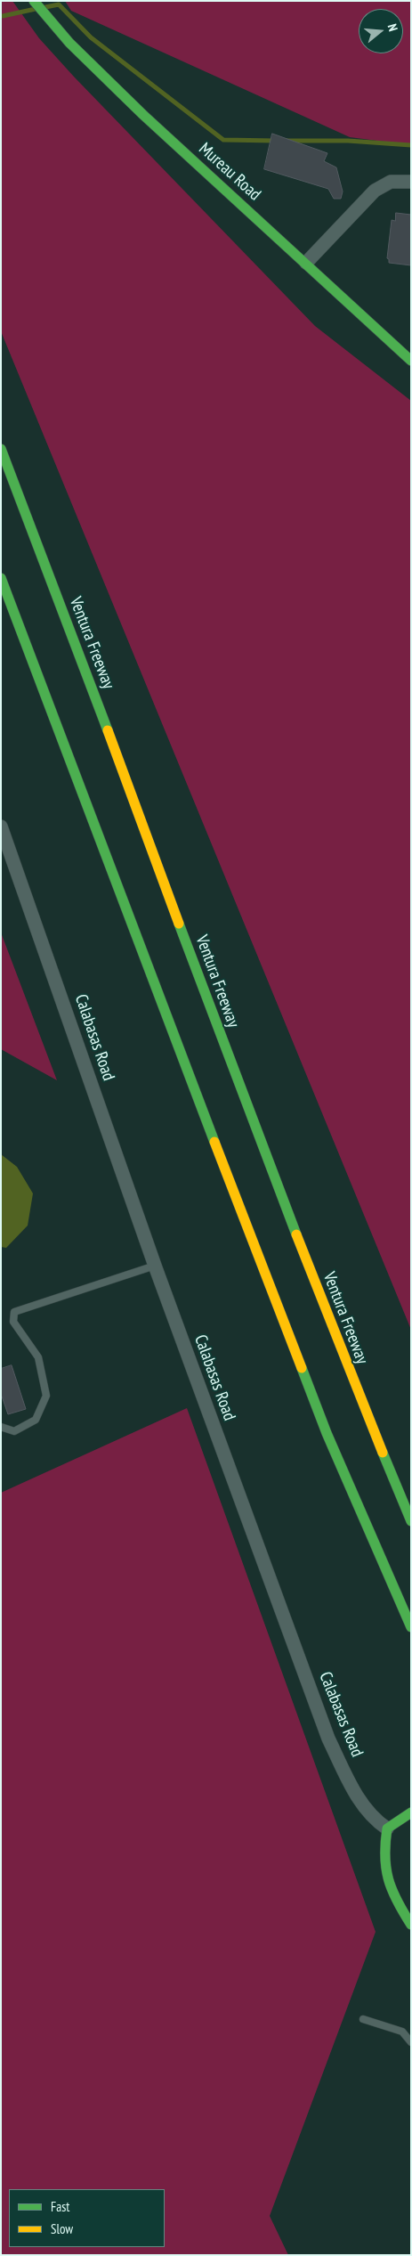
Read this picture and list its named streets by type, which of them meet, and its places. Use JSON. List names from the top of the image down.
{
  "streets": {
    "main road": ["Mureau Road", "Ventura Freeway"],
    "street": ["Calabasas Road"]
  },
  "legend": ["Fast", "Slow"],
  "north": "right"
}
